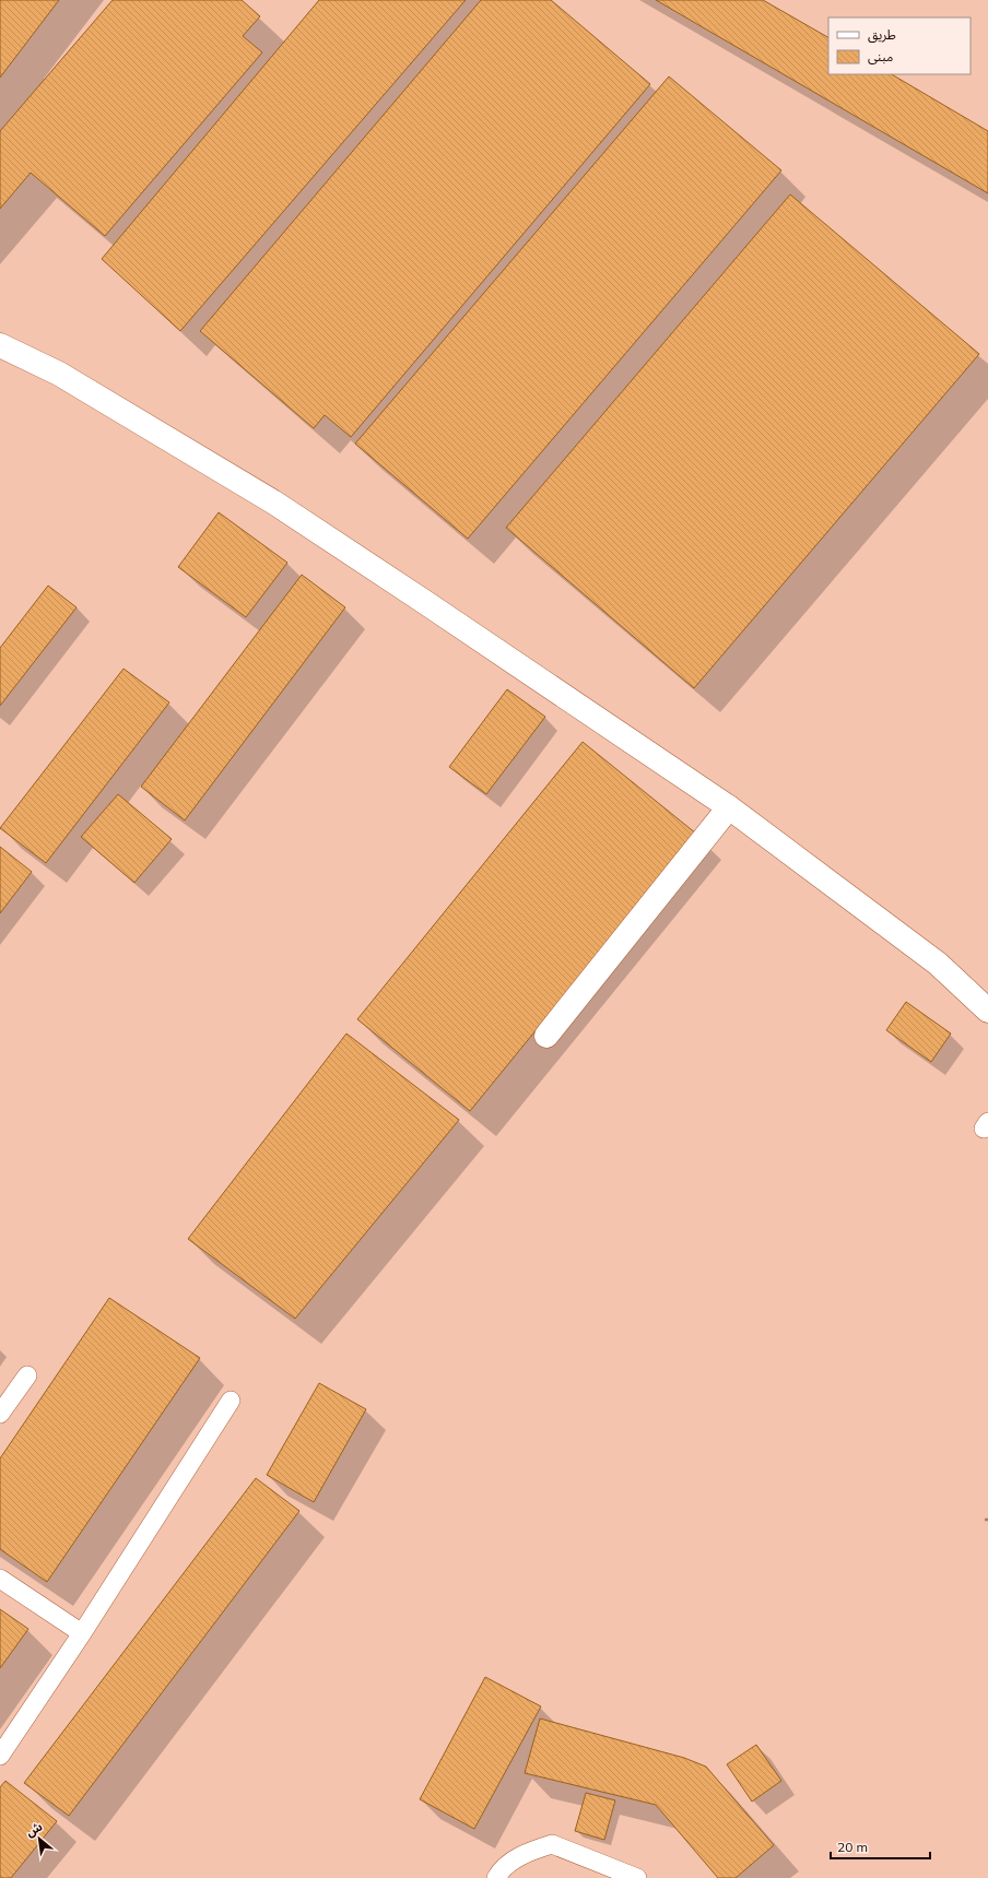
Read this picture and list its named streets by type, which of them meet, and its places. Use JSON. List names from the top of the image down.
{
  "legend": ["طريق", "مبنى"],
  "scale_bar": "20 m",
  "north": "top left"
}
